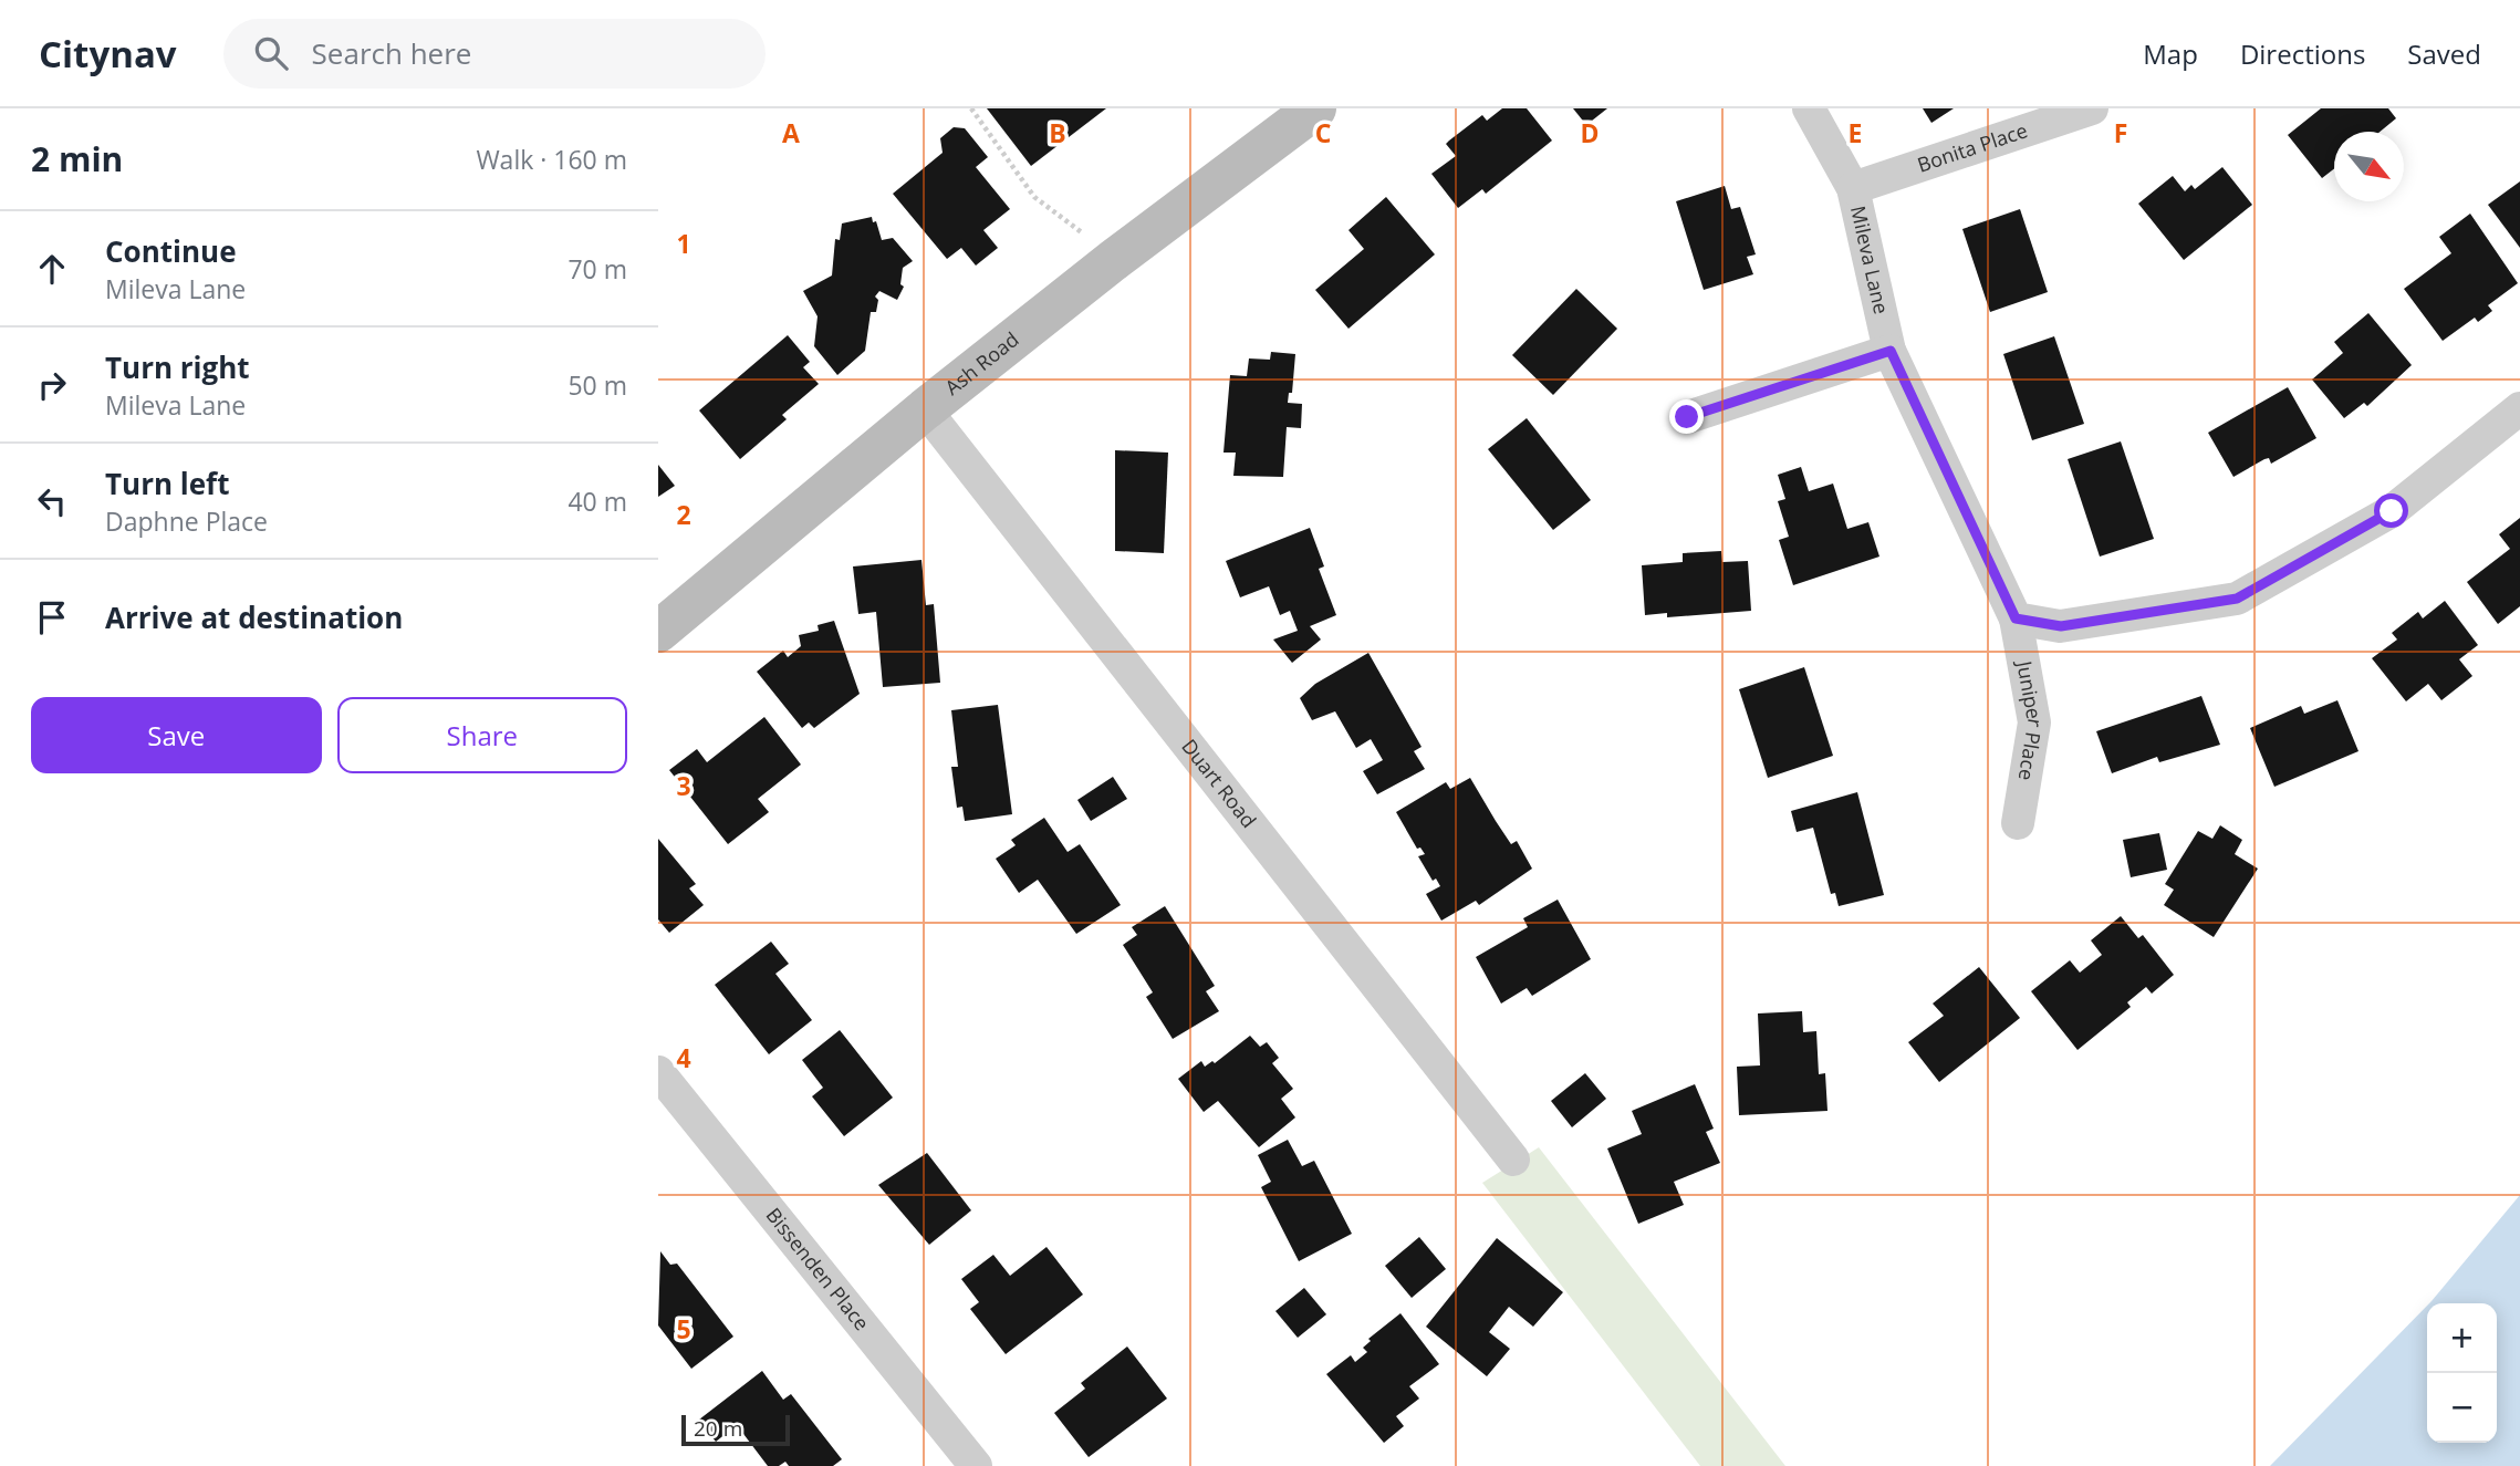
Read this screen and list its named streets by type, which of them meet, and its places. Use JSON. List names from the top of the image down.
{
  "streets": {
    "main road": ["Ash Road"],
    "street": [
      "Bonita Place",
      "Mileva Lane",
      "Juniper Place",
      "Duart Road",
      "Bissenden Place"
    ]
  },
  "crossings": [
    ["Bonita Place", "Mileva Lane"],
    ["Mileva Lane", "Juniper Place"],
    ["Ash Road", "Duart Road"]
  ],
  "scale_bar": "20 m",
  "north": "bottom right",
  "page": {
    "header": "Citynav",
    "search": "Search here",
    "nav": ["Map", "Directions", "Saved"],
    "heading": ["2 min", "Walk · 160 m"],
    "list": [
      ["Continue", "Mileva Lane", "70 m"],
      ["Turn right", "Mileva Lane", "50 m"],
      ["Turn left", "Daphne Place", "40 m"],
      "Arrive at destination"
    ],
    "buttons": ["Save", "Share"],
    "map_buttons": ["+", "−"],
    "scale": "20 m"
  },
  "grid": {
    "columns": [
      "A",
      "B",
      "C",
      "D",
      "E",
      "F"
    ],
    "rows": [
      "1",
      "2",
      "3",
      "4",
      "5"
    ]
  }
}
